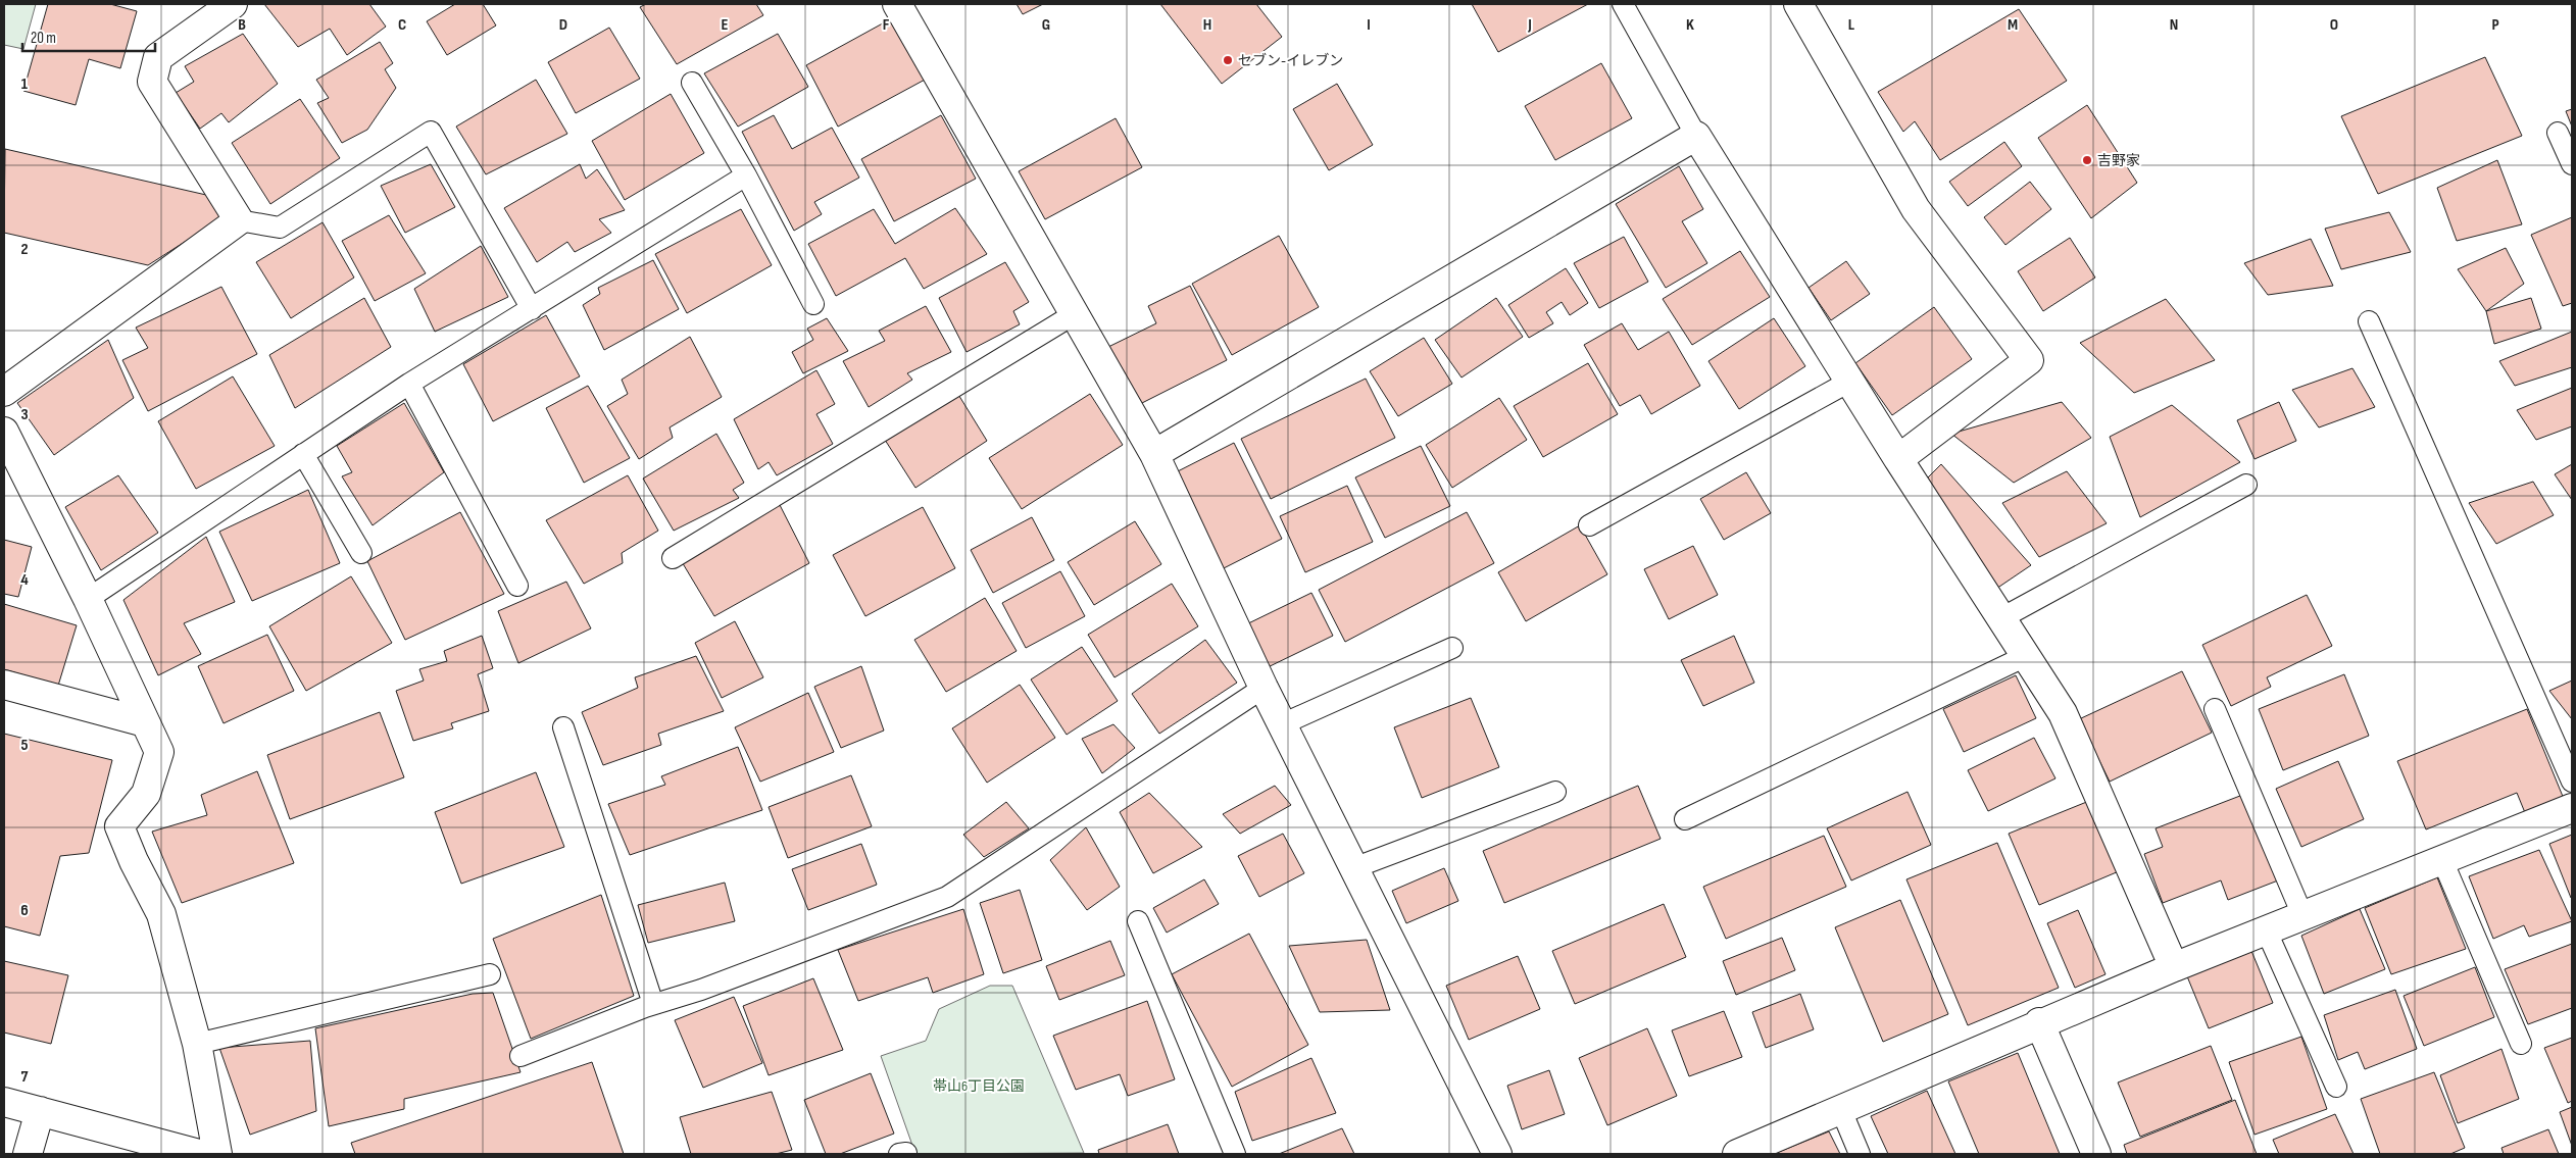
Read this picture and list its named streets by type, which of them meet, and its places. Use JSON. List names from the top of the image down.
{
  "parks": ["帯山6丁目公園"],
  "places": ["セブン-イレブン", "吉野家"],
  "scale_bar": "20 m",
  "grid": {
    "columns": [
      "B",
      "C",
      "D",
      "E",
      "F",
      "G",
      "H",
      "I",
      "J",
      "K",
      "L",
      "M",
      "N",
      "O",
      "P"
    ],
    "rows": [
      "1",
      "2",
      "3",
      "4",
      "5",
      "6",
      "7"
    ]
  }
}
